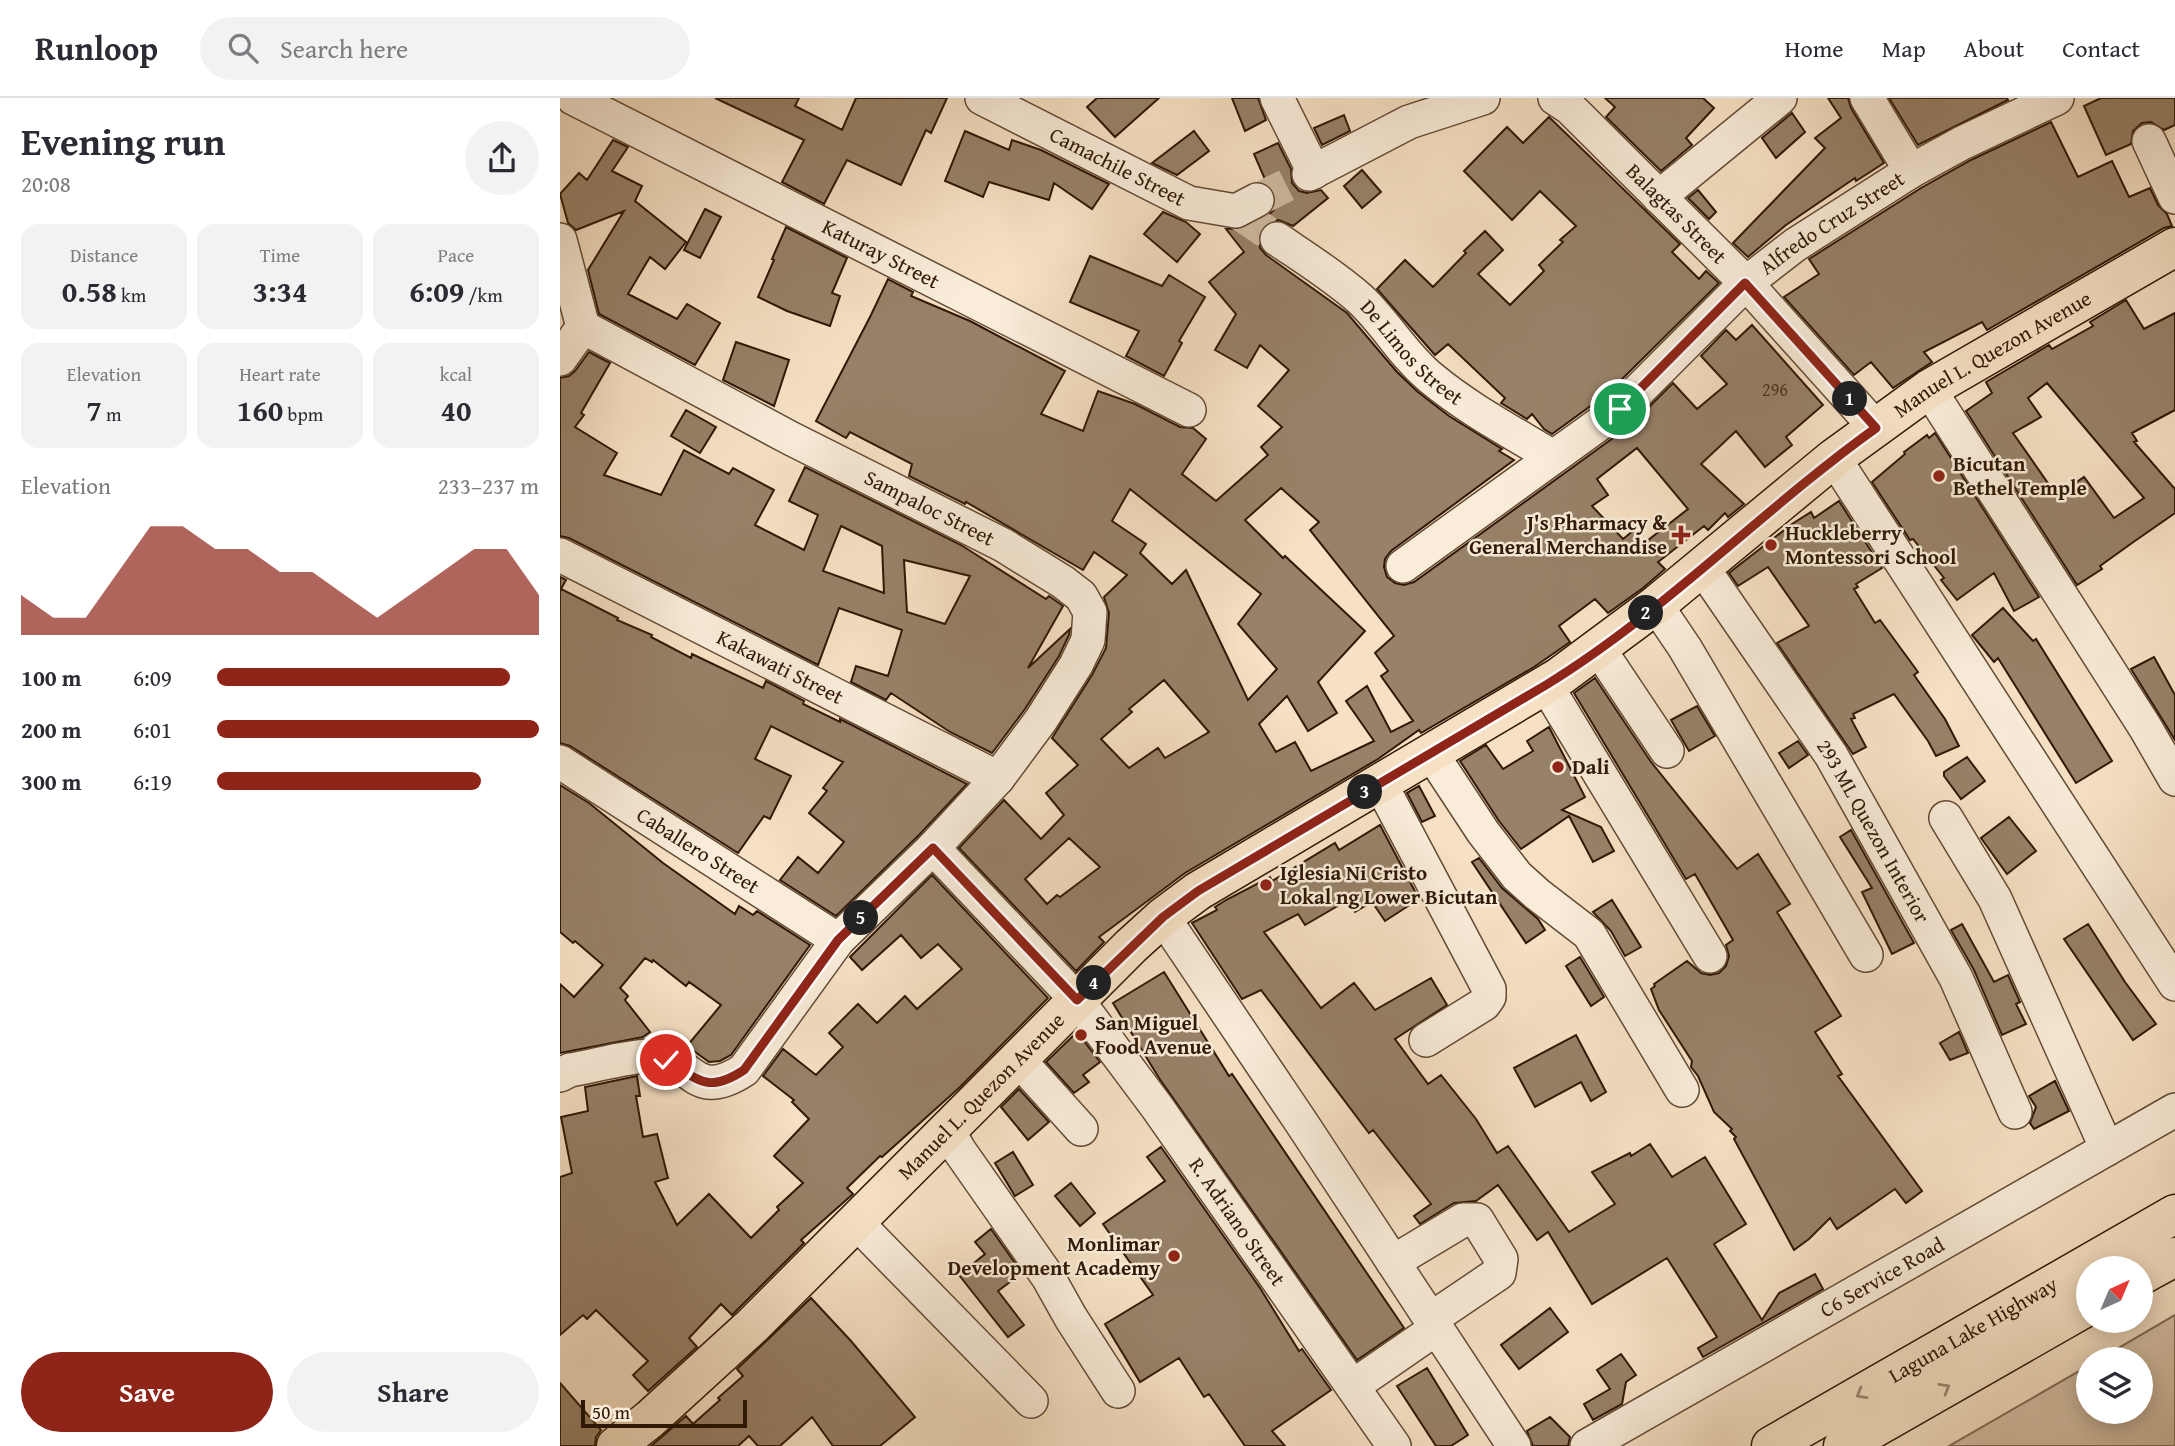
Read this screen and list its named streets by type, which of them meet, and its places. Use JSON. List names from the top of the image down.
{
  "streets": {
    "main road": ["Manuel L. Quezon Avenue", "Laguna Lake Highway"],
    "street": [
      "Camachile Street",
      "Balagtas Street",
      "Alfredo Cruz Street",
      "Katuray Street",
      "De Limos Street",
      "Sampaloc Street",
      "Kakawati Street",
      "293 ML Quezon Interior",
      "Caballero Street",
      "R. Adriano Street",
      "C6 Service Road"
    ]
  },
  "crossings": [
    ["Balagtas Street", "Alfredo Cruz Street"],
    ["Balagtas Street", "Manuel L. Quezon Avenue"],
    ["Alfredo Cruz Street", "De Limos Street"],
    ["Manuel L. Quezon Avenue", "293 ML Quezon Interior"],
    ["Manuel L. Quezon Avenue", "R. Adriano Street"],
    ["Sampaloc Street", "Kakawati Street"],
    ["Sampaloc Street", "Caballero Street"],
    ["Sampaloc Street", "R. Adriano Street"]
  ],
  "places": {
    "other": [
      "Bicutan Bethel Temple",
      "Huckleberry Montessori School",
      "Dali",
      "Iglesia Ni Cristo Lokal ng Lower Bicutan",
      "San Miguel Food Avenue",
      "Monlimar Development Academy"
    ],
    "health": ["J's Pharmacy & General Merchandise"]
  },
  "house_numbers": ["296"],
  "scale_bar": "50 m",
  "north": "top right",
  "page": {
    "header": "Runloop",
    "search": "Search here",
    "nav": [
      "Home",
      "Map",
      "About",
      "Contact"
    ],
    "heading": ["Evening run", "20:08"],
    "stats": [
      ["Distance", "0.58 km"],
      ["Time", "3:34"],
      ["Pace", "6:09 /km"],
      ["Elevation", "7 m"],
      ["Heart rate", "160 bpm"],
      ["kcal", "40"]
    ],
    "pins": [
      "1",
      "2",
      "3",
      "5",
      "4"
    ],
    "chart": ["Elevation", "233–237 m"],
    "list": [
      {
        "name": "100 m",
        "note": "6:09"
      },
      {
        "name": "200 m",
        "note": "6:01"
      },
      {
        "name": "300 m",
        "note": "6:19"
      }
    ],
    "buttons": ["Save", "Share"],
    "scale": "50 m"
  }
}
